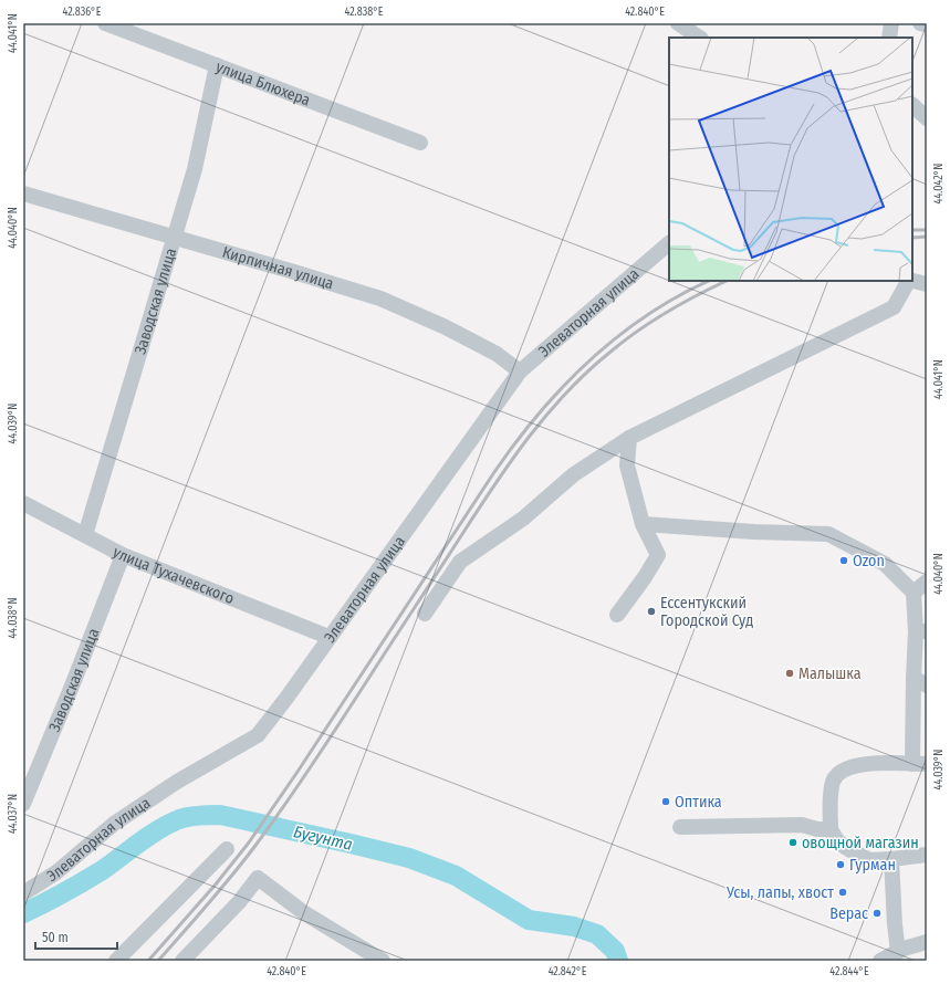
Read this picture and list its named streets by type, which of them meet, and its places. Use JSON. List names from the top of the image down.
{
  "streets": {
    "street": [
      "улица Блюхера",
      "Кирпичная улица",
      "Заводская улица",
      "Элеваторная улица",
      "улица Тухачевского"
    ]
  },
  "crossings": [
    ["улица Блюхера", "Заводская улица"],
    ["Кирпичная улица", "Заводская улица"],
    ["Кирпичная улица", "Элеваторная улица"],
    ["Заводская улица", "улица Тухачевского"],
    ["Элеваторная улица", "улица Тухачевского"]
  ],
  "water": ["Бугунта"],
  "places": [
    "Ozon",
    "Ессентукский Городской Суд",
    "Малышка",
    "Оптика",
    "овощной магазин",
    "Гурман",
    "Усы, лапы, хвост",
    "Верас"
  ],
  "scale_bar": "50 m",
  "coordinates": [
    "42.836°E",
    "42.838°E",
    "42.840°E",
    "44.041°N",
    "44.042°N",
    "44.040°N",
    "44.039°N",
    "44.038°N",
    "44.037°N",
    "42.842°E",
    "42.844°E"
  ]
}
